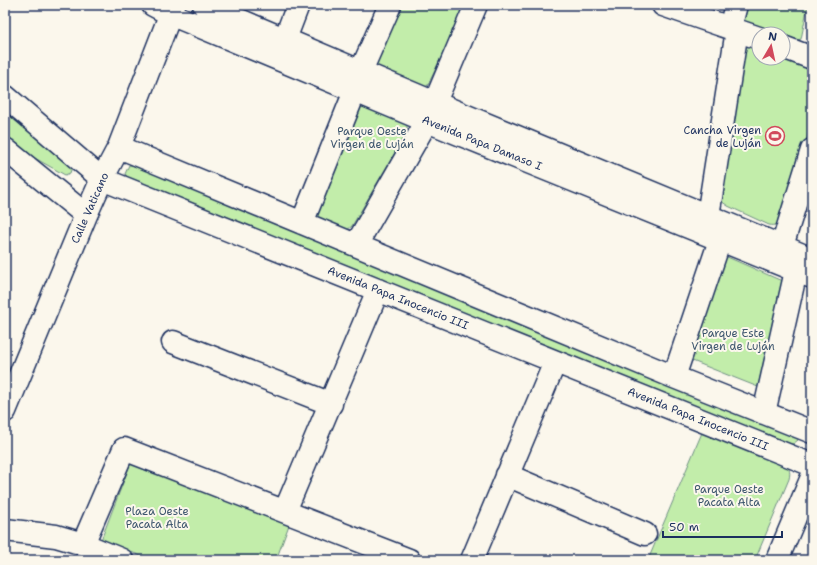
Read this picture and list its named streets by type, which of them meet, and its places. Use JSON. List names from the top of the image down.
{
  "streets": {
    "street": ["Avenida Papa Damaso I", "Calle Vaticano", "Avenida Papa Inocencio III"]
  },
  "crossings": [
    ["Avenida Papa Damaso I", "Calle Vaticano"],
    ["Calle Vaticano", "Avenida Papa Inocencio III"]
  ],
  "parks": [
    "Parque Oeste Virgen de Luján",
    "Parque Este Virgen de Luján",
    "Parque Oeste Pacata Alta",
    "Plaza Oeste Pacata Alta"
  ],
  "places": {
    "sports": ["Cancha Virgen de Luján"]
  },
  "scale_bar": "50 m",
  "north": "top"
}
